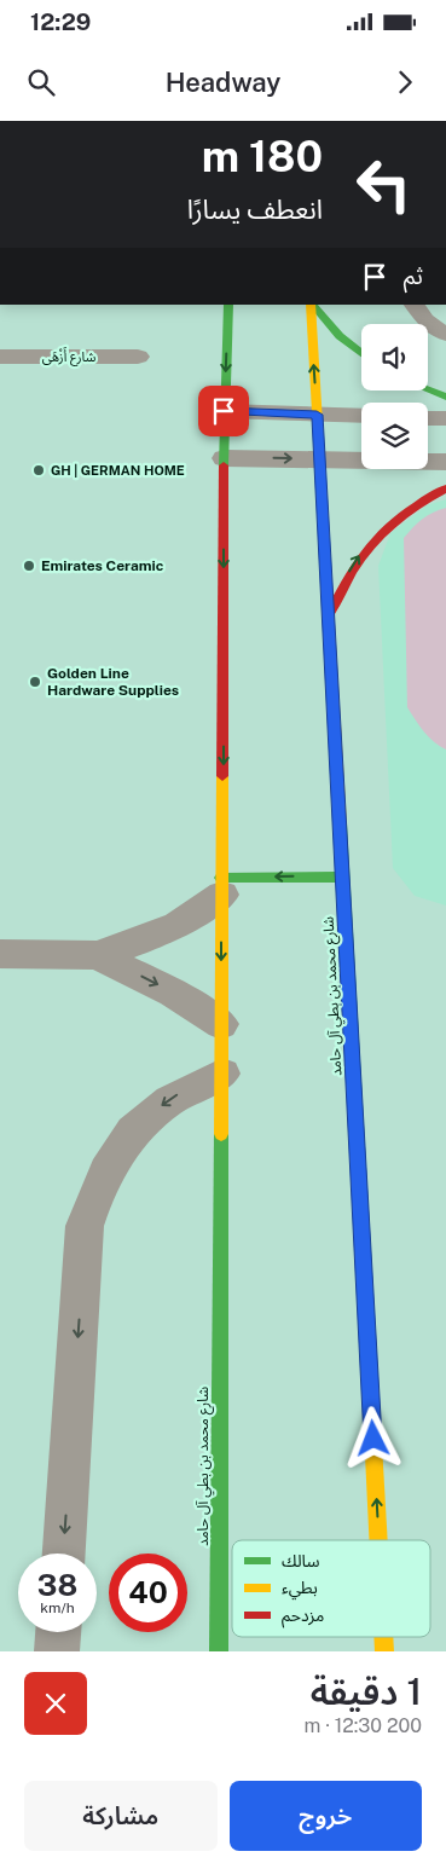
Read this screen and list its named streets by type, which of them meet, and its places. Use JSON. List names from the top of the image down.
{
  "streets": {
    "street": ["شارع أَزْهَى", "شارع محمد بن بطي آل حامد"]
  },
  "places": ["GH | GERMAN HOME", "Emirates Ceramic", "Golden Line Hardware Supplies"],
  "legend": ["سالك", "بطيء", "مزدحم"],
  "page": {
    "status": "12:29",
    "header": "Headway",
    "turn": ["180 m", "انعطف يسارًا"],
    "then": "ثم",
    "speed": "38 km/h",
    "limit": "40",
    "heading": ["1 دقيقة", "200 m · 12:30"],
    "buttons": ["خروج", "مشاركة"]
  }
}
